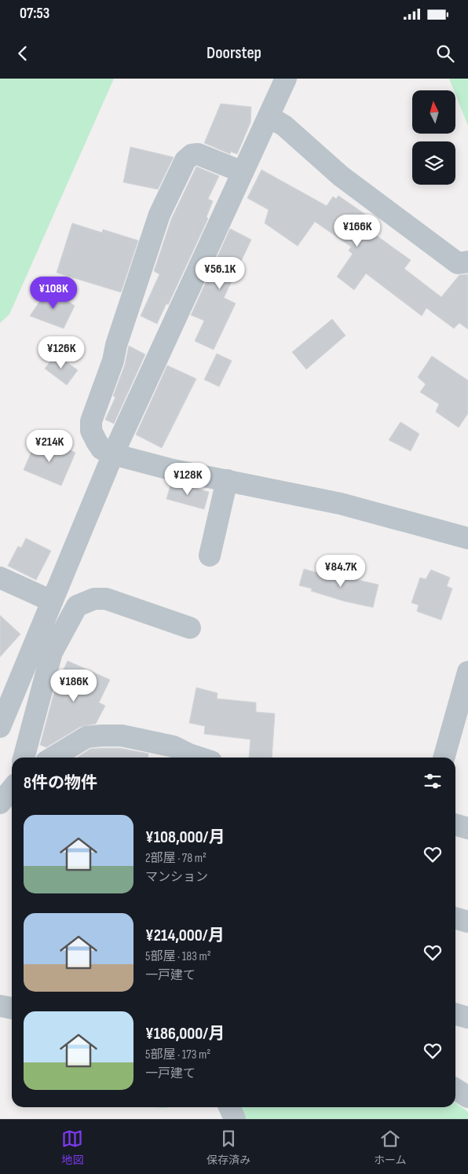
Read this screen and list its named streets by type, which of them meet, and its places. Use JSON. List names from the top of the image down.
{
  "north": "top",
  "page": {
    "status": "07:53",
    "header": "Doorstep",
    "price": [
      "¥166K",
      "¥56.1K",
      "¥108K",
      "¥126K",
      "¥214K",
      "¥128K",
      "¥84.7K",
      "¥186K"
    ],
    "heading": "8件の物件",
    "list": [
      {
        "name": "¥108,000/月",
        "note": "2部屋 · 78 m² · マンション"
      },
      {
        "name": "¥214,000/月",
        "note": "5部屋 · 183 m² · 一戸建て"
      },
      {
        "name": "¥186,000/月",
        "note": "5部屋 · 173 m² · 一戸建て"
      }
    ],
    "tabs": ["地図", "保存済み", "ホーム"]
  }
}
